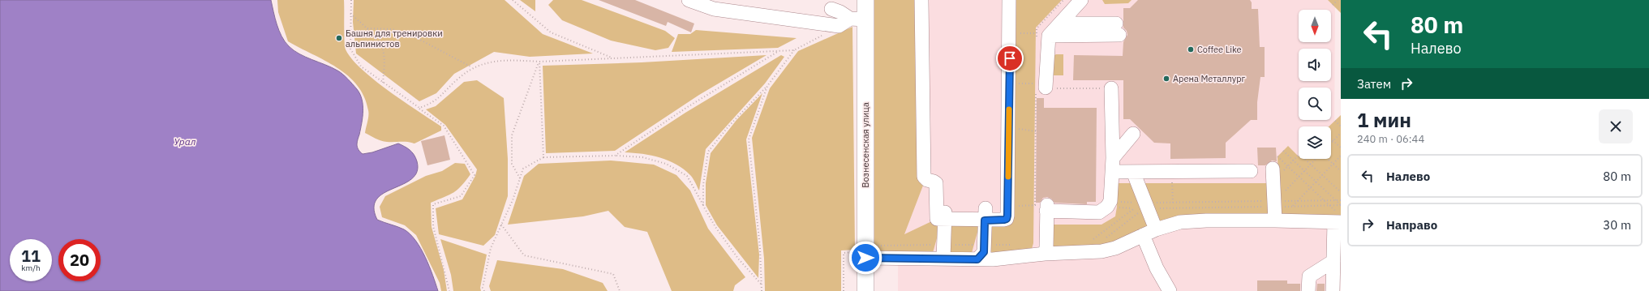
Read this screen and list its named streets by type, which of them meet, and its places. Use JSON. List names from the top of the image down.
{
  "streets": {
    "main road": ["Вознесенская улица"]
  },
  "water": ["Урал"],
  "places": ["Башня для тренировки альпинистов", "Coffee Like", "Арена Металлург"],
  "north": "bottom",
  "page": {
    "turn": ["80 m", "Налево"],
    "then": "Затем",
    "heading": ["1 мин", "240 m · 06:44"],
    "list": [
      {
        "name": "Налево",
        "value": "80 m"
      },
      {
        "name": "Направо",
        "value": "30 m"
      }
    ],
    "speed": "11 km/h",
    "limit": "20"
  }
}
